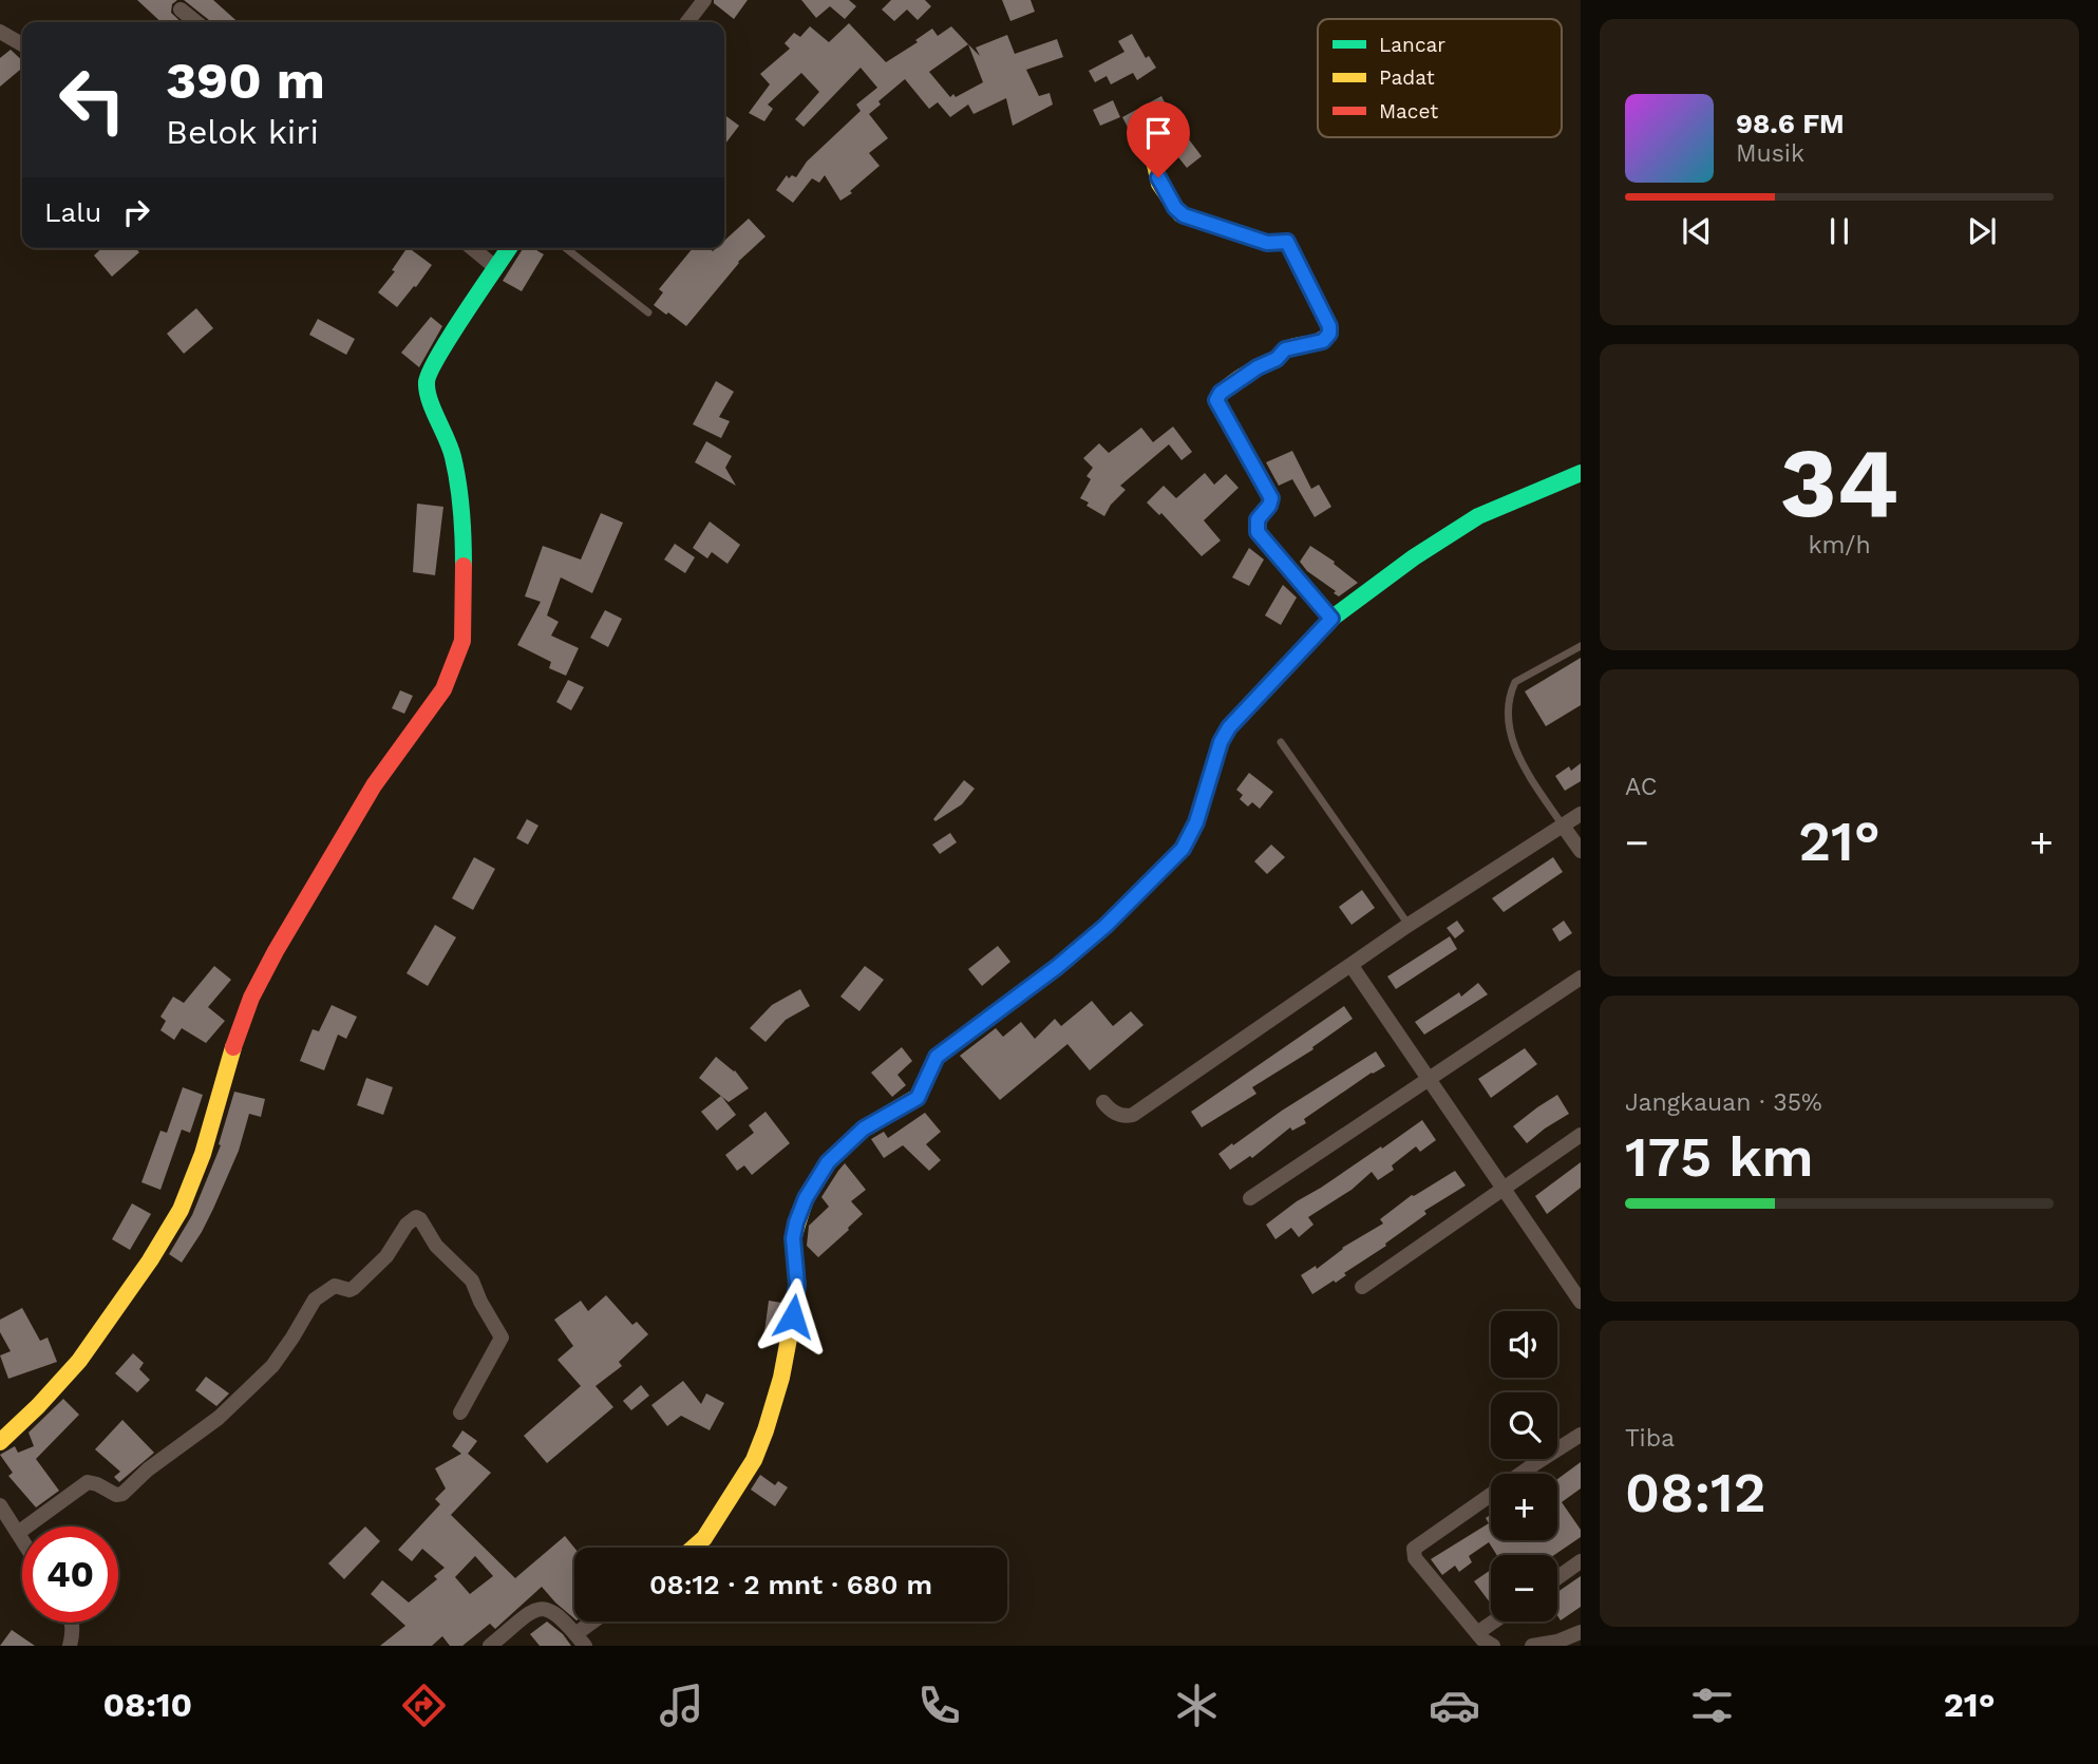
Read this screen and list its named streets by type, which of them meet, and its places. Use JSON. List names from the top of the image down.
{
  "legend": ["Lancar", "Padat", "Macet"],
  "page": {
    "turn": ["390 m", "Belok kiri"],
    "song": ["98.6 FM", "Musik"],
    "then": "Lalu",
    "tile": [
      ["34", "km/h"],
      "AC",
      ["Jangkauan · 35%", "175 km"],
      ["Tiba", "08:12"]
    ],
    "heat": ["−", "21°", "+"],
    "map_buttons": ["+", "−"],
    "limit": "40",
    "trip": "08:12 · 2 mnt · 680 m",
    "tabs": ["08:10", "21°"]
  }
}
